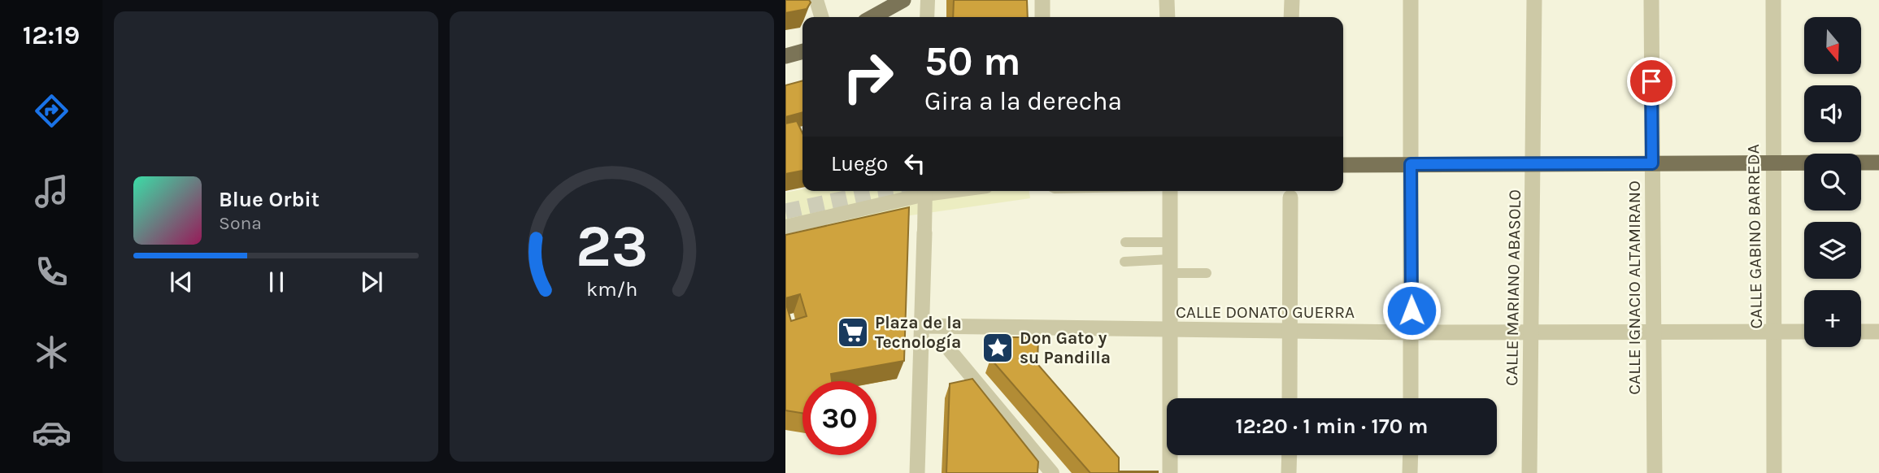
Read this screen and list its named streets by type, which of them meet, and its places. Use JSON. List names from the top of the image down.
{
  "streets": {
    "street": [
      "CALLE GABINO BARREDA",
      "CALLE MARIANO ABASOLO",
      "CALLE IGNACIO ALTAMIRANO",
      "CALLE DONATO GUERRA"
    ]
  },
  "crossings": [
    ["CALLE GABINO BARREDA", "CALLE DONATO GUERRA"],
    ["CALLE MARIANO ABASOLO", "CALLE DONATO GUERRA"],
    ["CALLE IGNACIO ALTAMIRANO", "CALLE DONATO GUERRA"]
  ],
  "places": {
    "supermarket": ["Plaza de la Tecnología"],
    "place": ["Don Gato y su Pandilla"]
  },
  "north": "bottom",
  "page": {
    "tabs": "12:19",
    "map_buttons": "+",
    "turn": ["50 m", "Gira a la derecha"],
    "then": "Luego",
    "song": ["Blue Orbit", "Sona"],
    "limit": "30",
    "trip": "12:20 · 1 min · 170 m",
    "gauge": ["23", "km/h"]
  }
}
